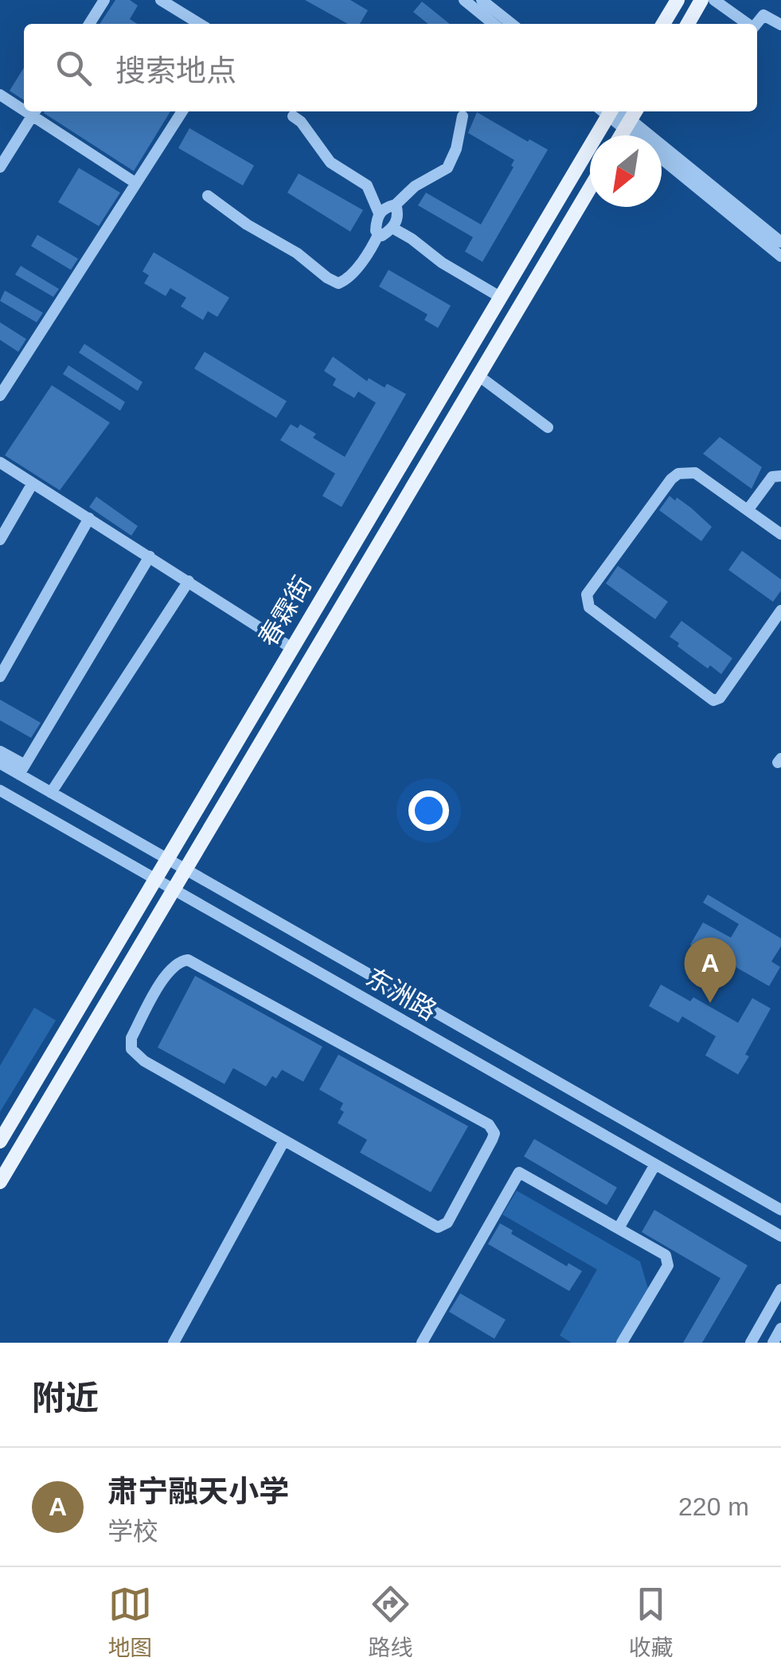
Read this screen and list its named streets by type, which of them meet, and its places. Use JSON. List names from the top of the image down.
{
  "streets": {
    "main road": ["春霖街"],
    "street": ["东洲路"]
  },
  "crossings": [
    ["春霖街", "东洲路"]
  ],
  "north": "bottom left",
  "page": {
    "search": "搜索地点",
    "pins": "A",
    "heading": "附近",
    "list": [
      {
        "mark": "A",
        "name": "肃宁融天小学",
        "note": "学校",
        "value": "220 m"
      }
    ],
    "nav": ["地图", "路线", "收藏"]
  }
}
